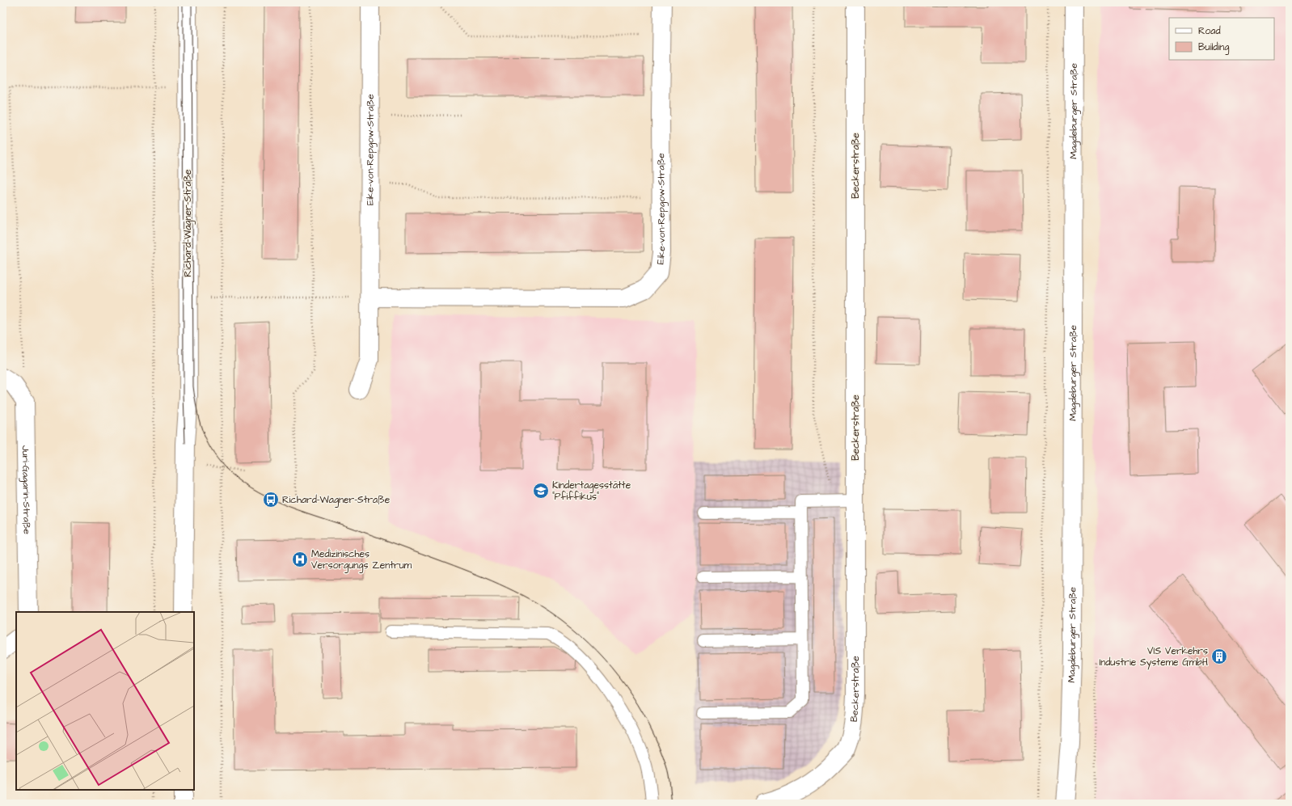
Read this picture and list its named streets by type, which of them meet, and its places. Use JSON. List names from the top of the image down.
{
  "streets": {
    "street": [
      "Magdeburger Straße",
      "Eike-von-Repgow-Straße",
      "Beckerstraße",
      "Richard-Wagner-Straße",
      "Juri-Gagarin-Straße"
    ]
  },
  "places": {
    "school or university": ["Kindertagesstätte \"Pfiffikus\""],
    "bus stop": ["Richard-Wagner-Straße"],
    "hospital": ["Medizinisches Versorgungs Zentrum"],
    "building": ["VIS Verkehrs Industrie Systeme GmbH"]
  },
  "legend": ["Road", "Building"]
}
